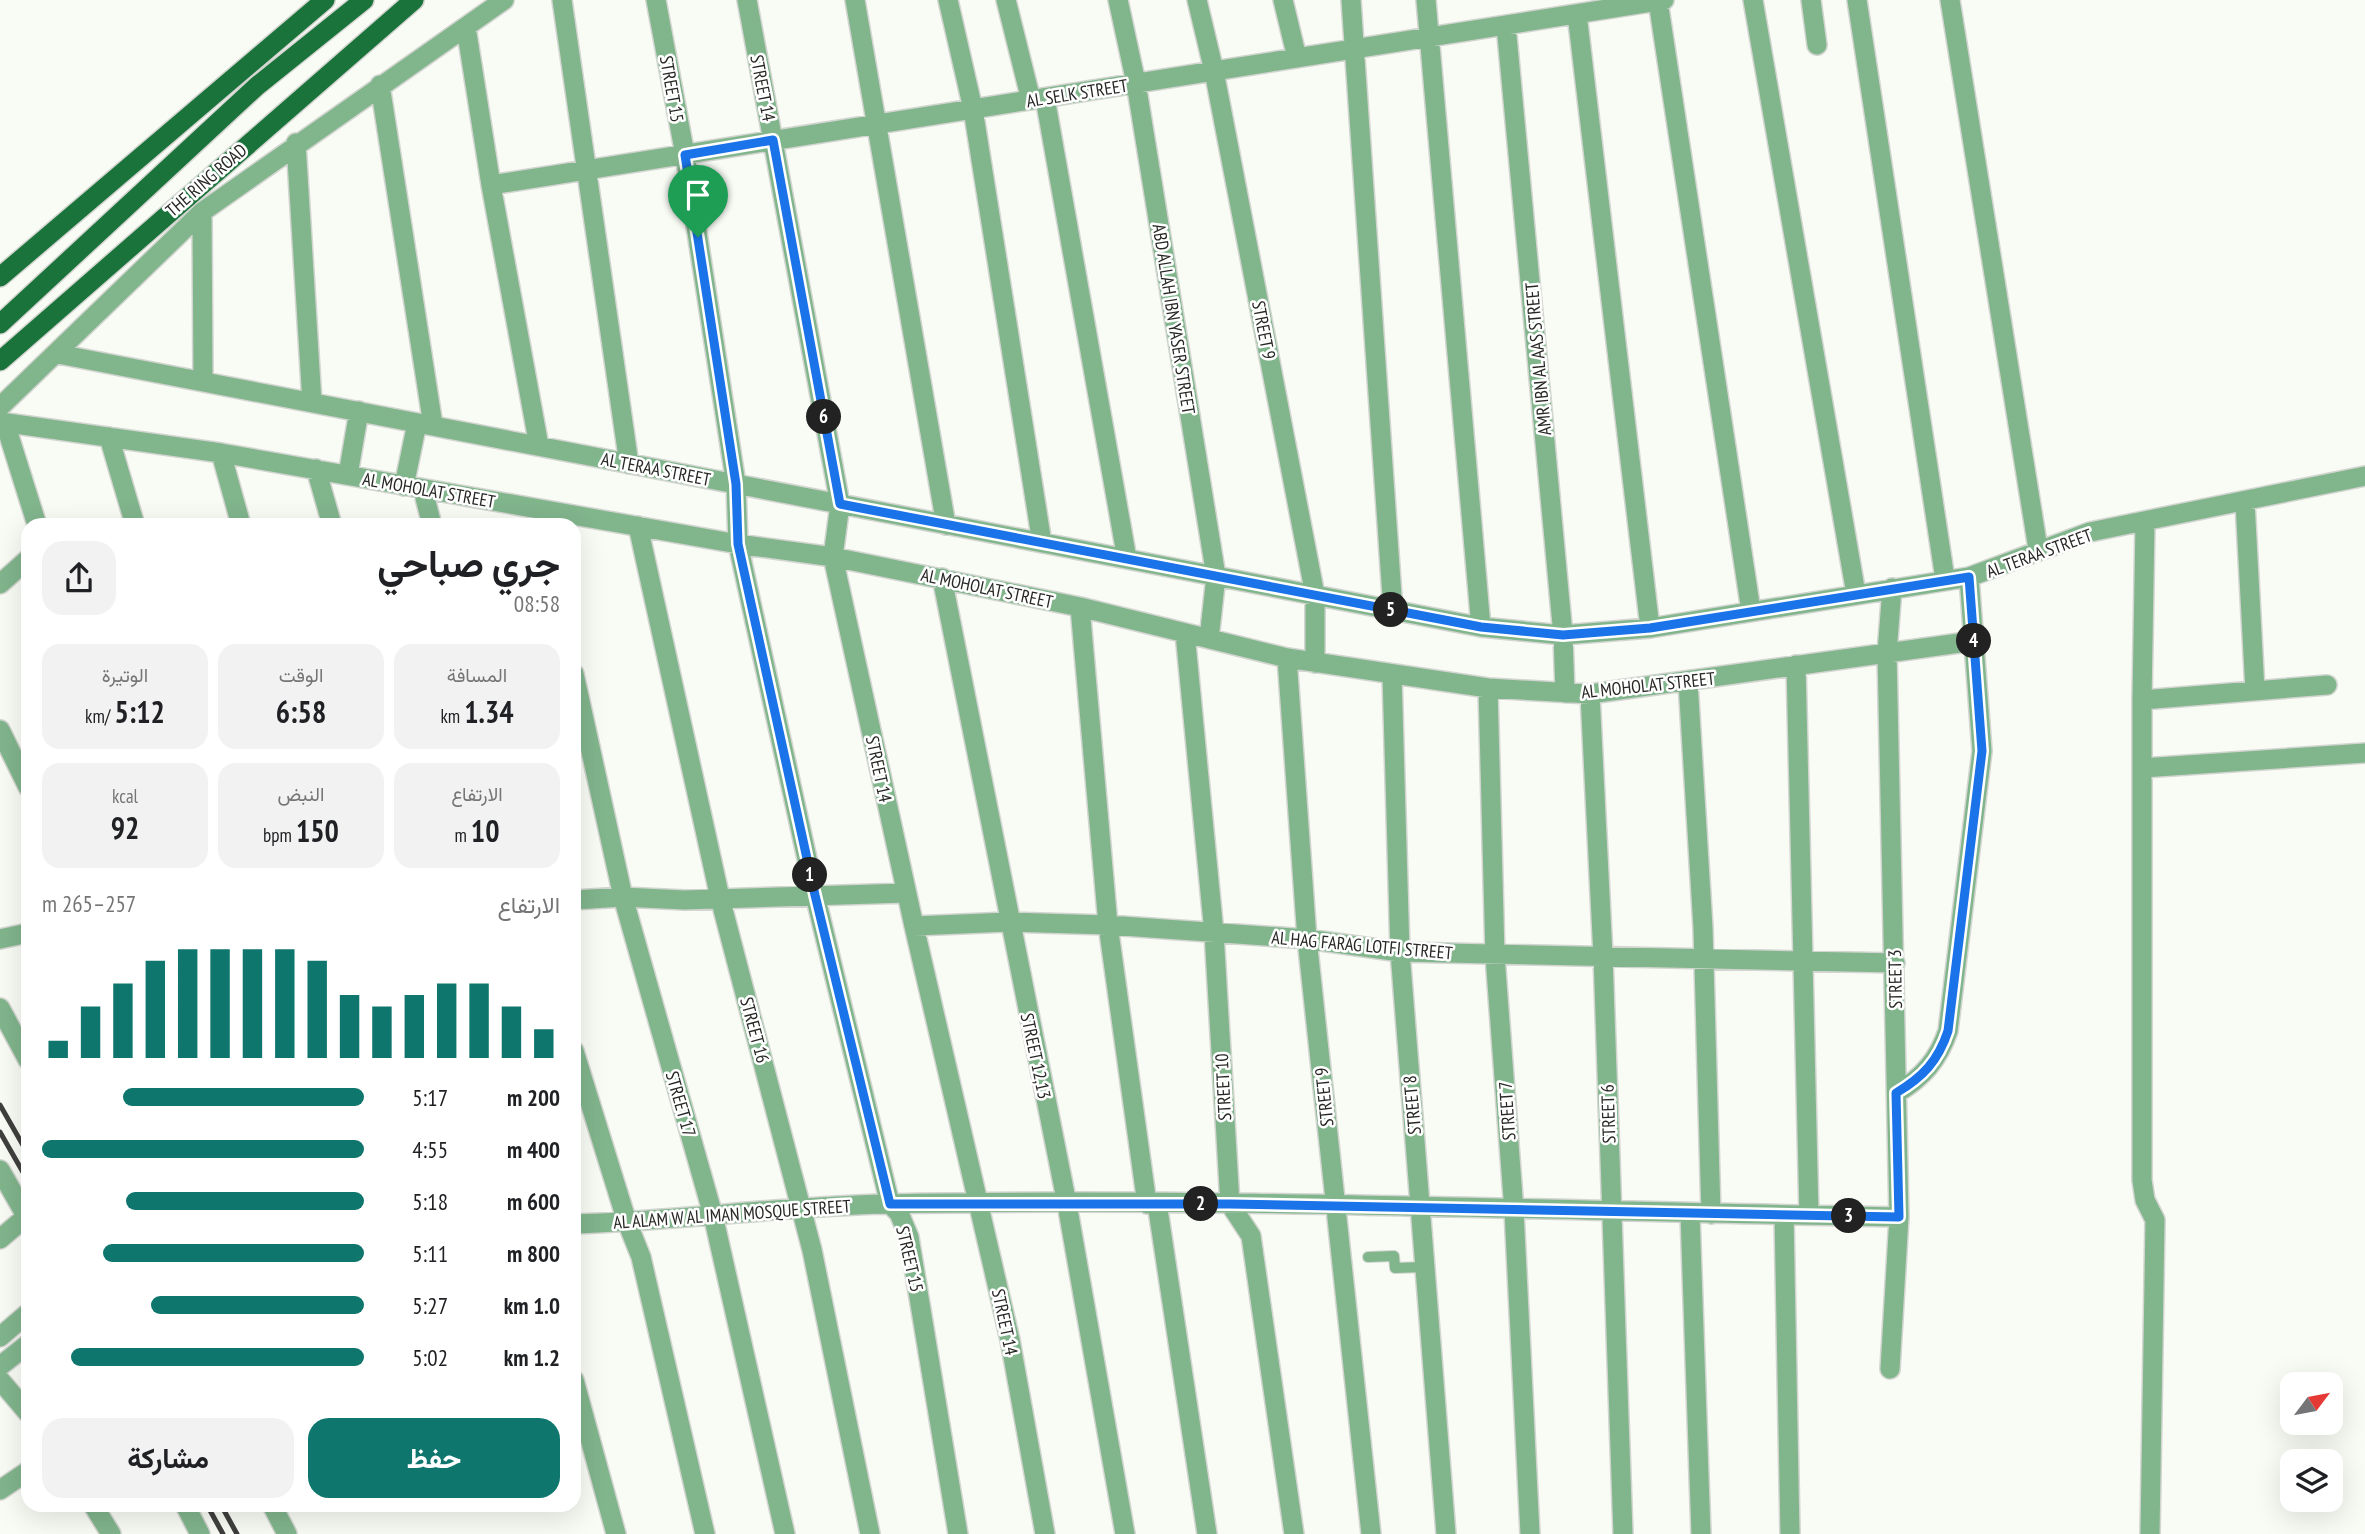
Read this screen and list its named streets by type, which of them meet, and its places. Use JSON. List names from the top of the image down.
{
  "streets": {
    "main road": ["THE RING ROAD"],
    "street": [
      "STREET 14",
      "STREET 15",
      "AL SELK STREET",
      "ABD ALLAH IBN YASER STREET",
      "STREET 9",
      "AMR IBN AL AAS STREET",
      "AL TERAA STREET",
      "AL MOHOLAT STREET",
      "AL HAG FARAG LOTFI STREET",
      "STREET 3",
      "STREET 16",
      "STREET 12,13",
      "STREET 10",
      "STREET 17",
      "STREET 8",
      "STREET 7",
      "STREET 6",
      "AL ALAM W AL IMAN MOSQUE STREET"
    ]
  },
  "crossings": [
    ["STREET 14", "AL SELK STREET"],
    ["STREET 14", "AL TERAA STREET"],
    ["STREET 14", "AL MOHOLAT STREET"],
    ["STREET 14", "AL HAG FARAG LOTFI STREET"],
    ["STREET 14", "AL ALAM W AL IMAN MOSQUE STREET"],
    ["STREET 15", "AL SELK STREET"],
    ["STREET 15", "AL TERAA STREET"],
    ["STREET 15", "AL MOHOLAT STREET"],
    ["STREET 15", "AL ALAM W AL IMAN MOSQUE STREET"],
    ["AL SELK STREET", "ABD ALLAH IBN YASER STREET"],
    ["AL SELK STREET", "STREET 9"],
    ["AL SELK STREET", "AMR IBN AL AAS STREET"],
    ["ABD ALLAH IBN YASER STREET", "AL TERAA STREET"],
    ["ABD ALLAH IBN YASER STREET", "AL MOHOLAT STREET"],
    ["STREET 9", "AL TERAA STREET"],
    ["STREET 9", "AL MOHOLAT STREET"],
    ["STREET 9", "AL HAG FARAG LOTFI STREET"],
    ["STREET 9", "AL ALAM W AL IMAN MOSQUE STREET"],
    ["AMR IBN AL AAS STREET", "AL TERAA STREET"],
    ["AMR IBN AL AAS STREET", "AL MOHOLAT STREET"],
    ["AL TERAA STREET", "STREET 3"],
    ["AL MOHOLAT STREET", "STREET 3"],
    ["AL MOHOLAT STREET", "STREET 16"],
    ["AL MOHOLAT STREET", "STREET 12,13"],
    ["AL MOHOLAT STREET", "STREET 10"],
    ["AL MOHOLAT STREET", "STREET 8"],
    ["AL MOHOLAT STREET", "STREET 7"],
    ["AL MOHOLAT STREET", "STREET 6"],
    ["AL HAG FARAG LOTFI STREET", "STREET 3"],
    ["AL HAG FARAG LOTFI STREET", "STREET 12,13"],
    ["AL HAG FARAG LOTFI STREET", "STREET 10"],
    ["AL HAG FARAG LOTFI STREET", "STREET 8"],
    ["AL HAG FARAG LOTFI STREET", "STREET 7"],
    ["AL HAG FARAG LOTFI STREET", "STREET 6"],
    ["STREET 3", "AL ALAM W AL IMAN MOSQUE STREET"],
    ["STREET 16", "AL ALAM W AL IMAN MOSQUE STREET"],
    ["STREET 12,13", "AL ALAM W AL IMAN MOSQUE STREET"],
    ["STREET 10", "AL ALAM W AL IMAN MOSQUE STREET"],
    ["STREET 17", "AL ALAM W AL IMAN MOSQUE STREET"],
    ["STREET 8", "AL ALAM W AL IMAN MOSQUE STREET"],
    ["STREET 7", "AL ALAM W AL IMAN MOSQUE STREET"],
    ["STREET 6", "AL ALAM W AL IMAN MOSQUE STREET"]
  ],
  "north": "top right",
  "page": {
    "pins": [
      "6",
      "5",
      "4",
      "1",
      "2",
      "3"
    ],
    "heading": ["جري صباحي", "08:58"],
    "stats": [
      ["المسافة", "1.34 km"],
      ["الوقت", "6:58"],
      ["الوتيرة", "5:12 /km"],
      ["الارتفاع", "10 m"],
      ["النبض", "150 bpm"],
      ["kcal", "92"]
    ],
    "chart": ["الارتفاع", "257–265 m"],
    "list": [
      {
        "name": "200 m",
        "note": "5:17"
      },
      {
        "name": "400 m",
        "note": "4:55"
      },
      {
        "name": "600 m",
        "note": "5:18"
      },
      {
        "name": "800 m",
        "note": "5:11"
      },
      {
        "name": "1.0 km",
        "note": "5:27"
      },
      {
        "name": "1.2 km",
        "note": "5:02"
      }
    ],
    "buttons": ["حفظ", "مشاركة"]
  }
}
